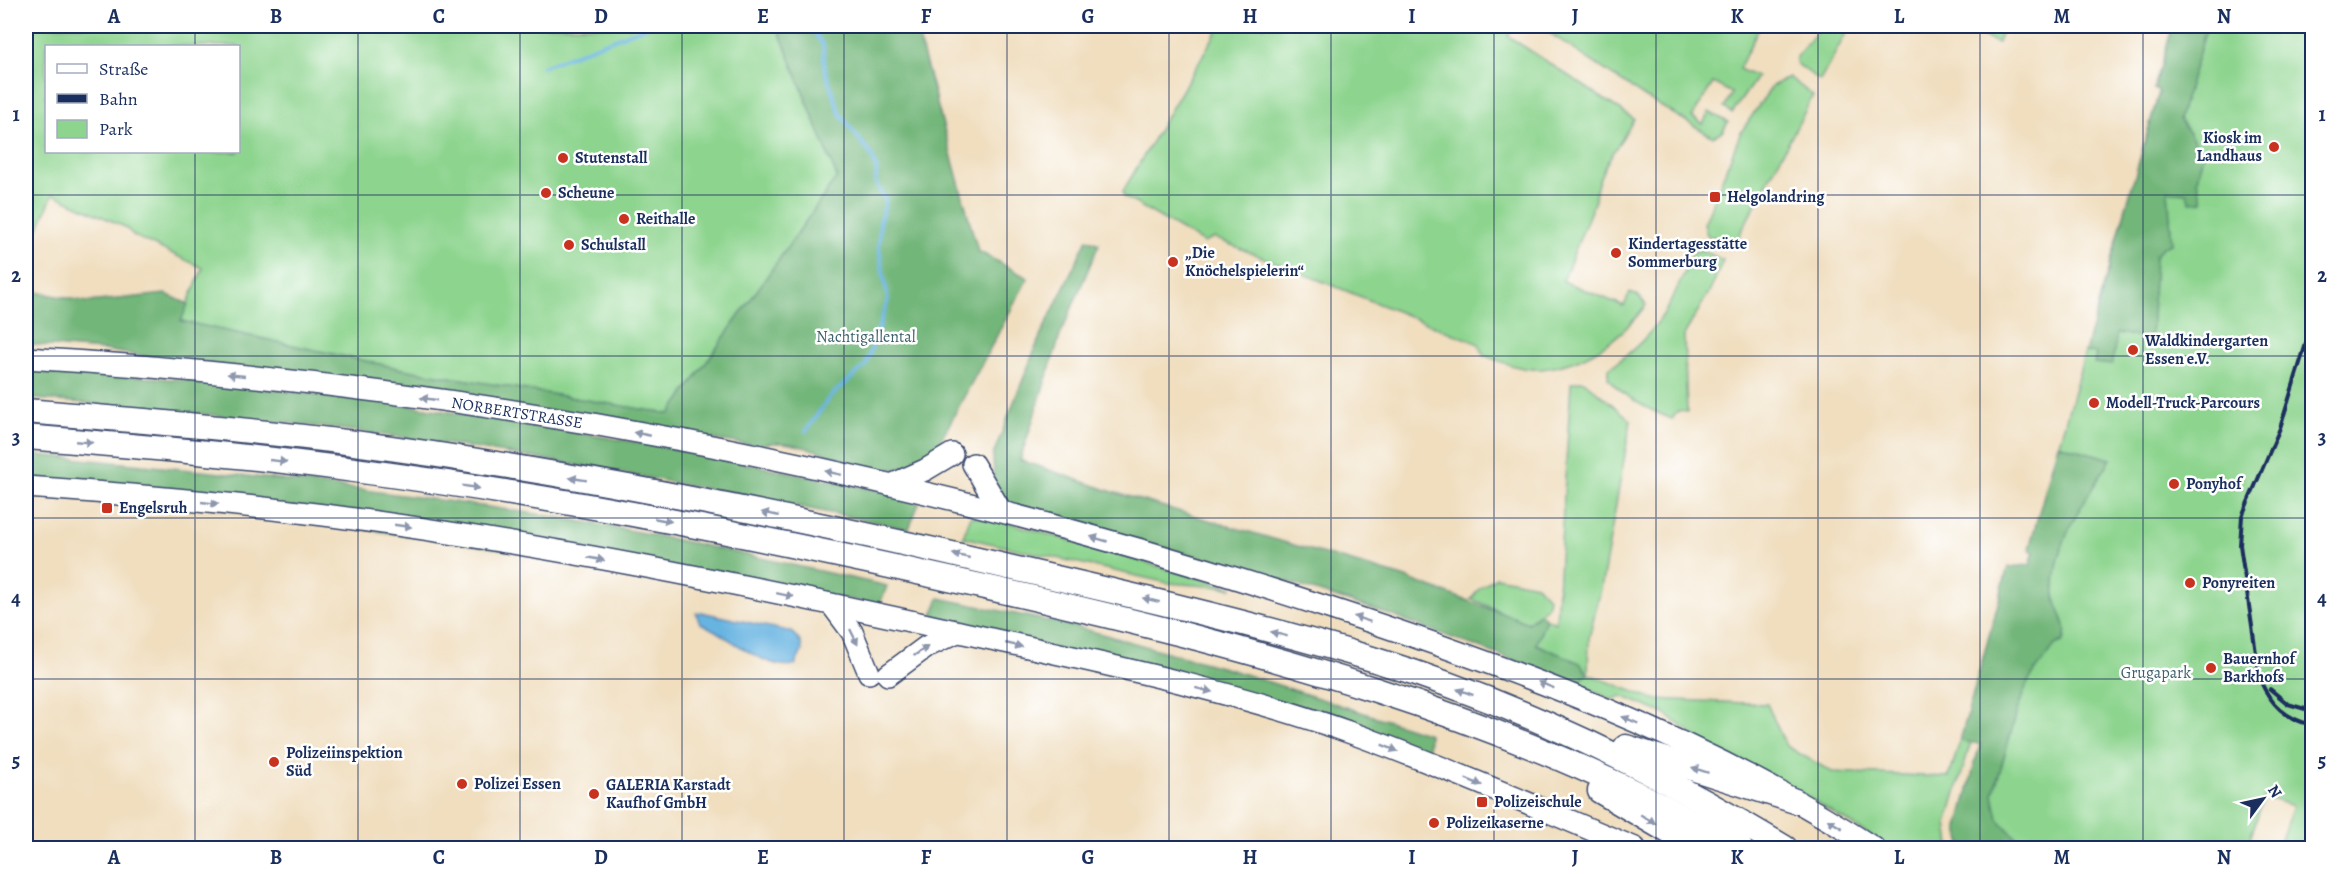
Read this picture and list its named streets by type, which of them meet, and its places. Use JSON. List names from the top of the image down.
{
  "streets": {
    "main road": ["NORBERTSTRASSE"]
  },
  "parks": ["Nachtigallental", "Grugapark"],
  "places": {
    "other": [
      "Kiosk im Landhaus",
      "Stutenstall",
      "Scheune",
      "Reithalle",
      "Schulstall",
      "Kindertagesstätte Sommerburg",
      "„Die Knöchelspielerin“",
      "Waldkindergarten Essen e.V.",
      "Modell-Truck-Parcours",
      "Ponyhof",
      "Ponyreiten",
      "Bauernhof Barkhofs",
      "Polizeiinspektion Süd",
      "Polizei Essen",
      "GALERIA Karstadt Kaufhof GmbH",
      "Polizeikaserne"
    ],
    "transit": ["Helgolandring", "Engelsruh", "Polizeischule"]
  },
  "legend": ["Straße", "Bahn", "Park"],
  "north": "top right",
  "grid": {
    "columns": [
      "A",
      "B",
      "C",
      "D",
      "E",
      "F",
      "G",
      "H",
      "I",
      "J",
      "K",
      "L",
      "M",
      "N"
    ],
    "rows": [
      "1",
      "2",
      "3",
      "4",
      "5"
    ]
  }
}
